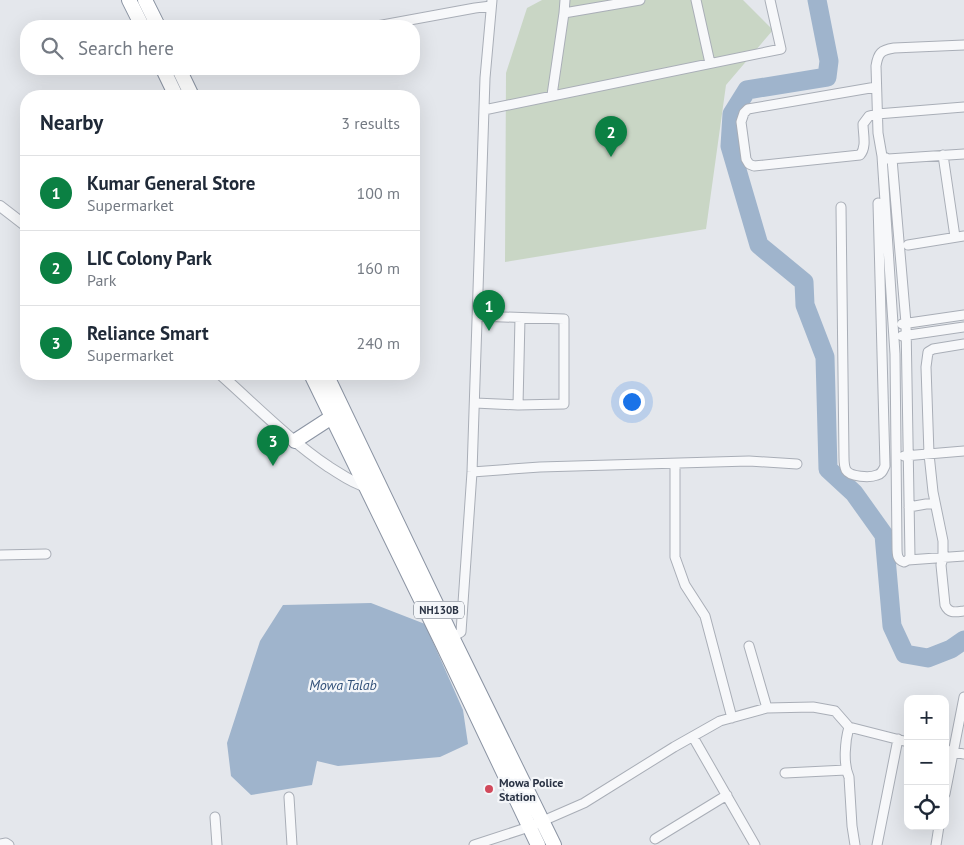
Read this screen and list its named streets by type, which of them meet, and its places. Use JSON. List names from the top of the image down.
{
  "streets": {
    "highway": ["NH130B"]
  },
  "water": ["Mowa Talab"],
  "places": ["Mowa Police Station"],
  "page": {
    "search": "Search here",
    "heading": ["Nearby", "3 results"],
    "pins": ["2", "1", "3"],
    "list": [
      {
        "mark": "1",
        "name": "Kumar General Store",
        "note": "Supermarket",
        "value": "100 m"
      },
      {
        "mark": "2",
        "name": "LIC Colony Park",
        "note": "Park",
        "value": "160 m"
      },
      {
        "mark": "3",
        "name": "Reliance Smart",
        "note": "Supermarket",
        "value": "240 m"
      }
    ],
    "map_buttons": ["+", "−"]
  }
}
